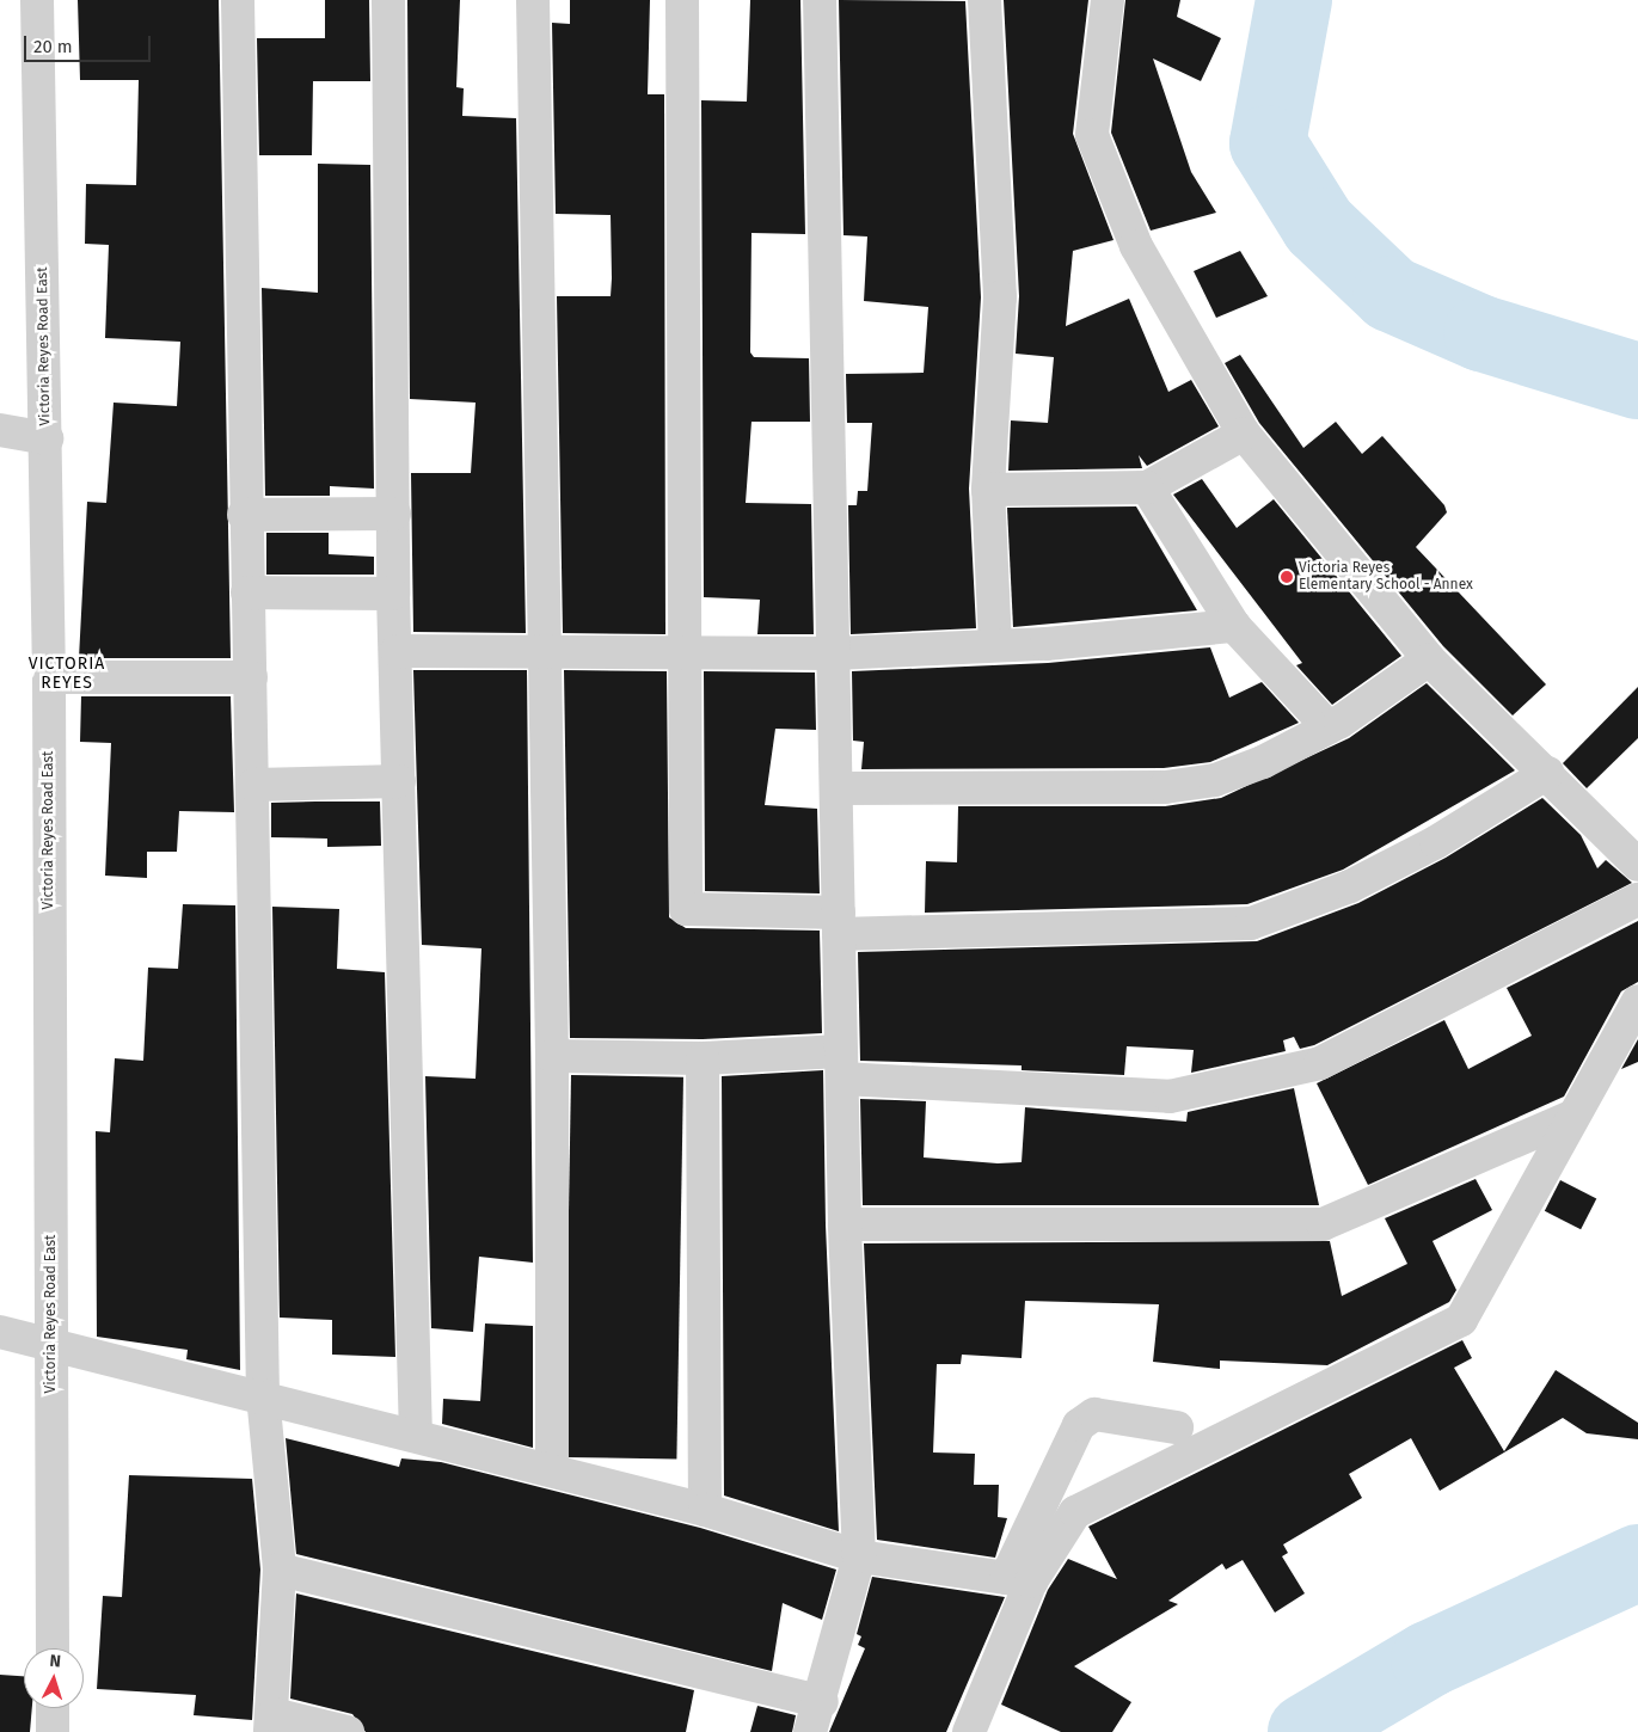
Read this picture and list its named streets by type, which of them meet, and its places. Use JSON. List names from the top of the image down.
{
  "streets": {
    "street": ["Victoria Reyes Road East"]
  },
  "districts": ["VICTORIA REYES"],
  "places": ["Victoria Reyes Elementary School - Annex"],
  "scale_bar": "20 m",
  "north": "top"
}
